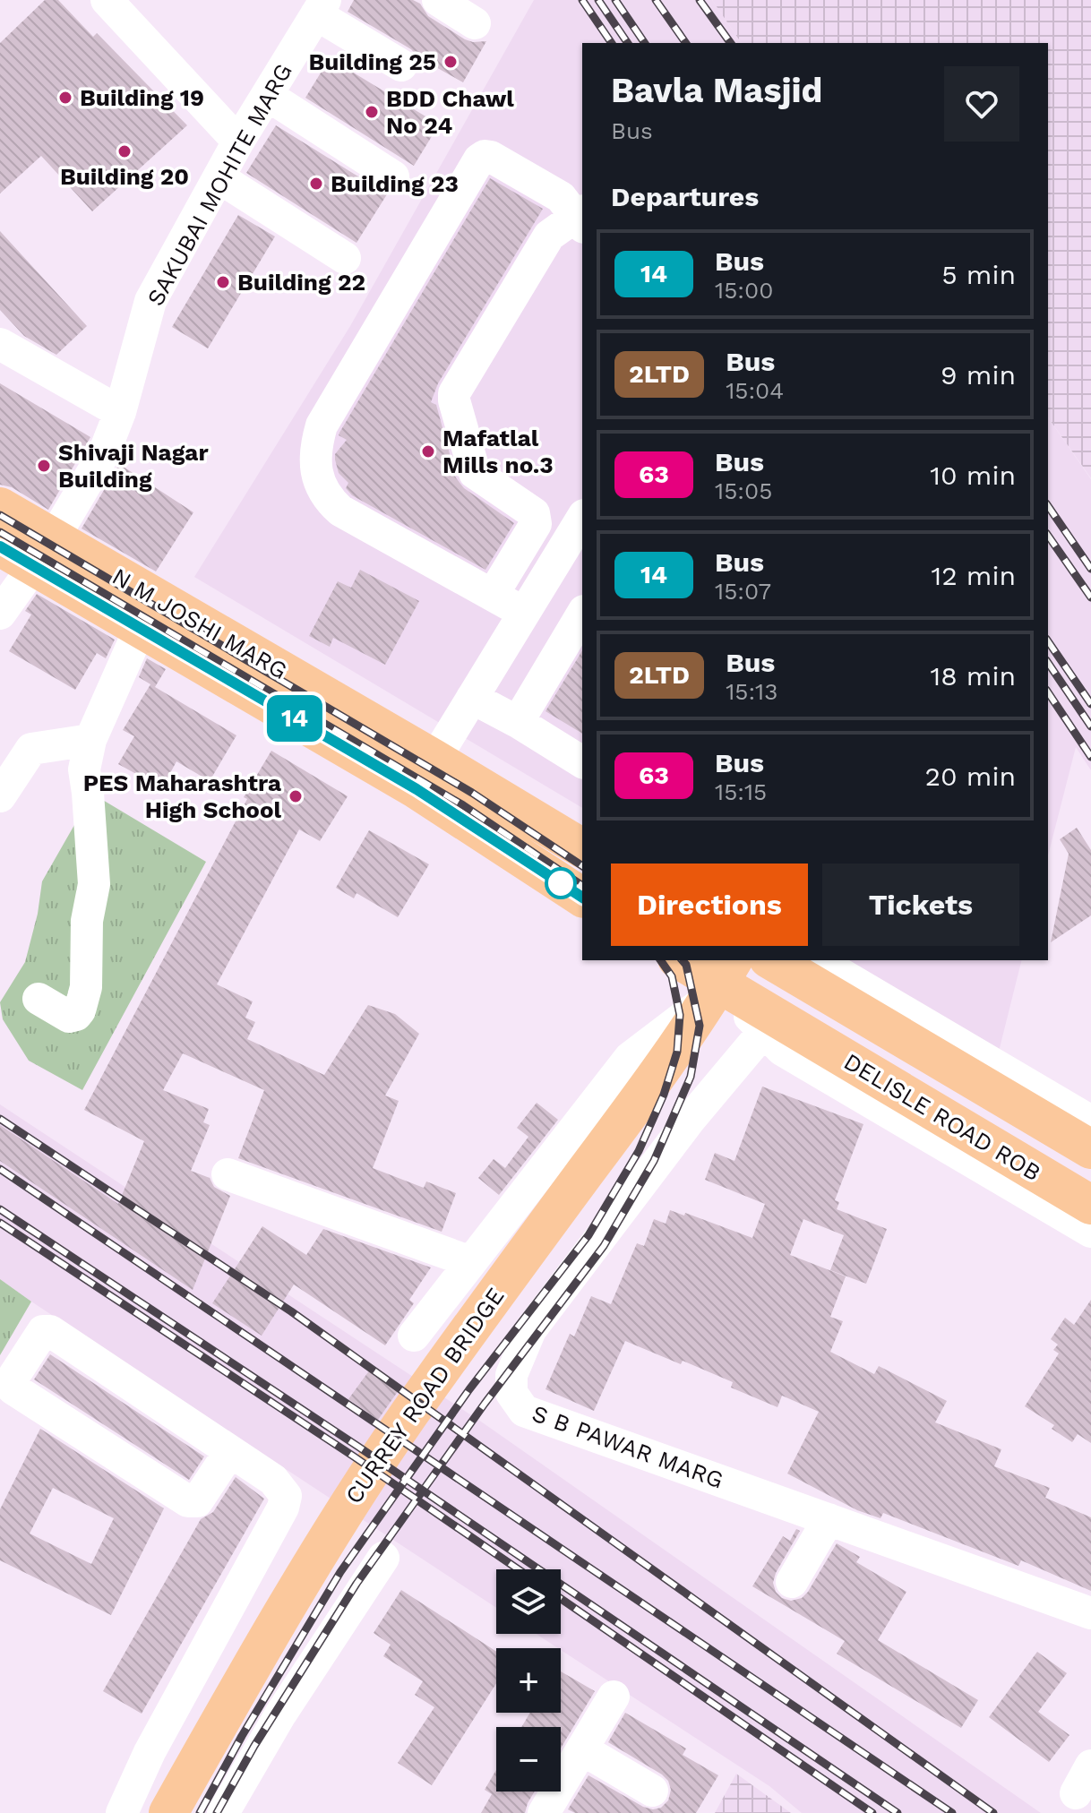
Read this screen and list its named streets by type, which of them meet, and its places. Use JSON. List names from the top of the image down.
{
  "streets": {
    "main road": ["N M JOSHI MARG", "DELISLE ROAD ROB", "CURREY ROAD BRIDGE"],
    "street": ["SAKUBAI MOHITE MARG", "S B PAWAR MARG"]
  },
  "crossings": [
    ["SAKUBAI MOHITE MARG", "N M JOSHI MARG"],
    ["DELISLE ROAD ROB", "CURREY ROAD BRIDGE"],
    ["DELISLE ROAD ROB", "S B PAWAR MARG"]
  ],
  "places": [
    "Building 25",
    "Building 19",
    "BDD Chawl No 24",
    "Building 20",
    "Building 23",
    "Building 22",
    "Mafatlal Mills no.3",
    "Shivaji Nagar Building",
    "PES Maharashtra High School"
  ],
  "lines": ["bus line 14"],
  "page": {
    "on_map": "14",
    "heading": [
      ["Bavla Masjid", "Bus"],
      "Departures"
    ],
    "list": [
      {
        "mark": "14",
        "name": "Bus",
        "note": "15:00",
        "value": "5 min"
      },
      {
        "mark": "2LTD",
        "name": "Bus",
        "note": "15:04",
        "value": "9 min"
      },
      {
        "mark": "63",
        "name": "Bus",
        "note": "15:05",
        "value": "10 min"
      },
      {
        "mark": "14",
        "name": "Bus",
        "note": "15:07",
        "value": "12 min"
      },
      {
        "mark": "2LTD",
        "name": "Bus",
        "note": "15:13",
        "value": "18 min"
      },
      {
        "mark": "63",
        "name": "Bus",
        "note": "15:15",
        "value": "20 min"
      }
    ],
    "buttons": ["Directions", "Tickets"],
    "map_buttons": ["+", "−"]
  }
}
